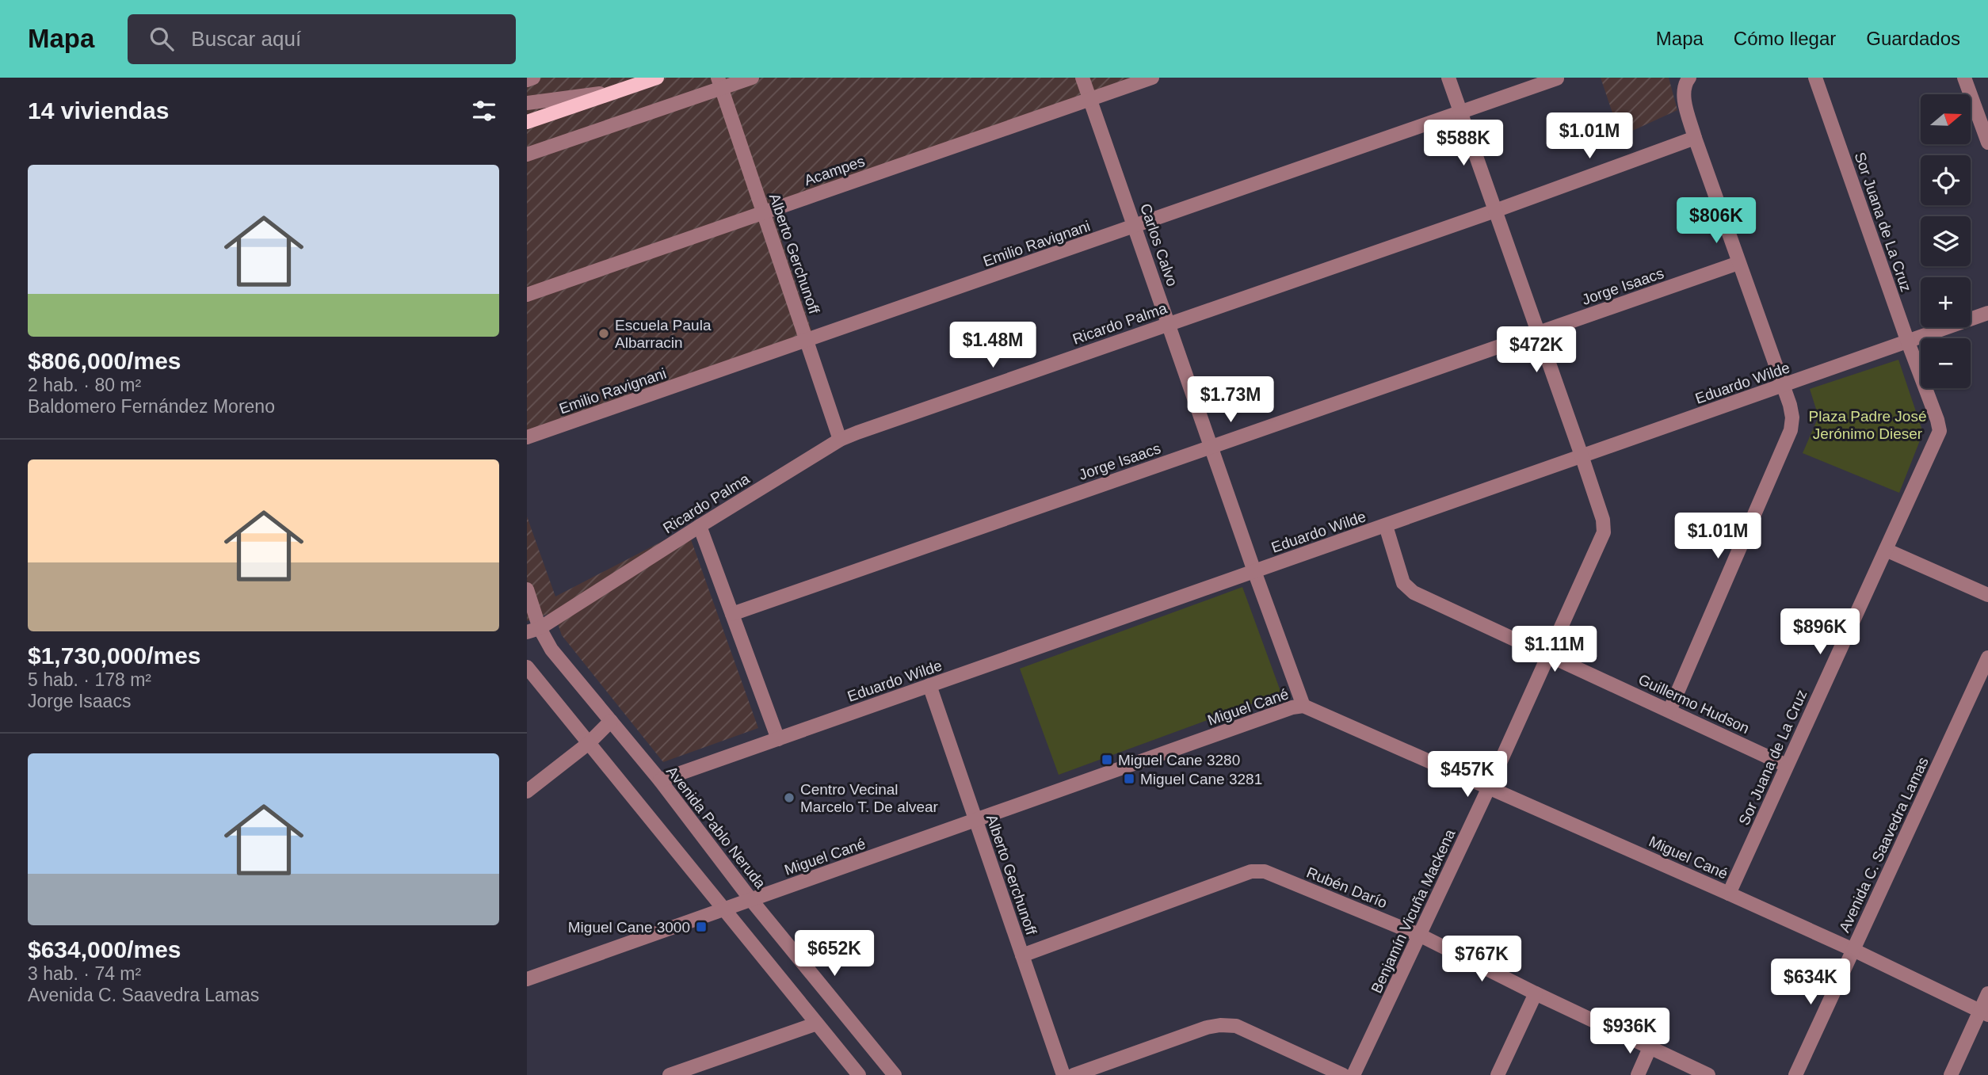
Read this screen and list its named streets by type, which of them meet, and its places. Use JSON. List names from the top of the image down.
{
  "streets": {
    "street": [
      "Acampes",
      "Sor Juana de La Cruz",
      "Emilio Ravignani",
      "Carlos Calvo",
      "Alberto Gerchunoff",
      "Jorge Isaacs",
      "Ricardo Palma",
      "Eduardo Wilde",
      "Guillermo Hudson",
      "Miguel Cané",
      "Avenida Pablo Neruda",
      "Avenida C. Saavedra Lamas",
      "Rubén Darío",
      "Benjamín Vicuña Mackena"
    ]
  },
  "crossings": [
    ["Acampes", "Carlos Calvo"],
    ["Acampes", "Alberto Gerchunoff"],
    ["Sor Juana de La Cruz", "Eduardo Wilde"],
    ["Sor Juana de La Cruz", "Guillermo Hudson"],
    ["Sor Juana de La Cruz", "Miguel Cané"],
    ["Emilio Ravignani", "Carlos Calvo"],
    ["Emilio Ravignani", "Alberto Gerchunoff"],
    ["Emilio Ravignani", "Benjamín Vicuña Mackena"],
    ["Carlos Calvo", "Jorge Isaacs"],
    ["Carlos Calvo", "Ricardo Palma"],
    ["Carlos Calvo", "Eduardo Wilde"],
    ["Carlos Calvo", "Miguel Cané"],
    ["Alberto Gerchunoff", "Ricardo Palma"],
    ["Alberto Gerchunoff", "Eduardo Wilde"],
    ["Alberto Gerchunoff", "Miguel Cané"],
    ["Alberto Gerchunoff", "Rubén Darío"],
    ["Jorge Isaacs", "Benjamín Vicuña Mackena"],
    ["Ricardo Palma", "Avenida Pablo Neruda"],
    ["Ricardo Palma", "Benjamín Vicuña Mackena"],
    ["Eduardo Wilde", "Guillermo Hudson"],
    ["Eduardo Wilde", "Avenida Pablo Neruda"],
    ["Eduardo Wilde", "Benjamín Vicuña Mackena"],
    ["Guillermo Hudson", "Benjamín Vicuña Mackena"],
    ["Miguel Cané", "Avenida Pablo Neruda"],
    ["Miguel Cané", "Avenida C. Saavedra Lamas"],
    ["Miguel Cané", "Benjamín Vicuña Mackena"],
    ["Rubén Darío", "Benjamín Vicuña Mackena"]
  ],
  "parks": ["Plaza Padre José Jerónimo Dieser"],
  "places": {
    "other": ["Escuela Paula Albarracin", "Centro Vecinal Marcelo T. De alvear"],
    "transit": ["Miguel Cane 3280", "Miguel Cane 3281", "Miguel Cane 3000"]
  },
  "north": "right",
  "page": {
    "header": "Mapa",
    "search": "Buscar aquí",
    "nav": ["Mapa", "Cómo llegar", "Guardados"],
    "heading": "14 viviendas",
    "map_buttons": ["+", "−"],
    "price": [
      "$1.01M",
      "$588K",
      "$806K",
      "$1.48M",
      "$472K",
      "$1.73M",
      "$1.01M",
      "$896K",
      "$1.11M",
      "$457K",
      "$652K",
      "$767K",
      "$634K",
      "$936K"
    ],
    "list": [
      {
        "name": "$806,000/mes",
        "note": "2 hab. · 80 m² · Baldomero Fernández Moreno"
      },
      {
        "name": "$1,730,000/mes",
        "note": "5 hab. · 178 m² · Jorge Isaacs"
      },
      {
        "name": "$634,000/mes",
        "note": "3 hab. · 74 m² · Avenida C. Saavedra Lamas"
      }
    ]
  }
}
